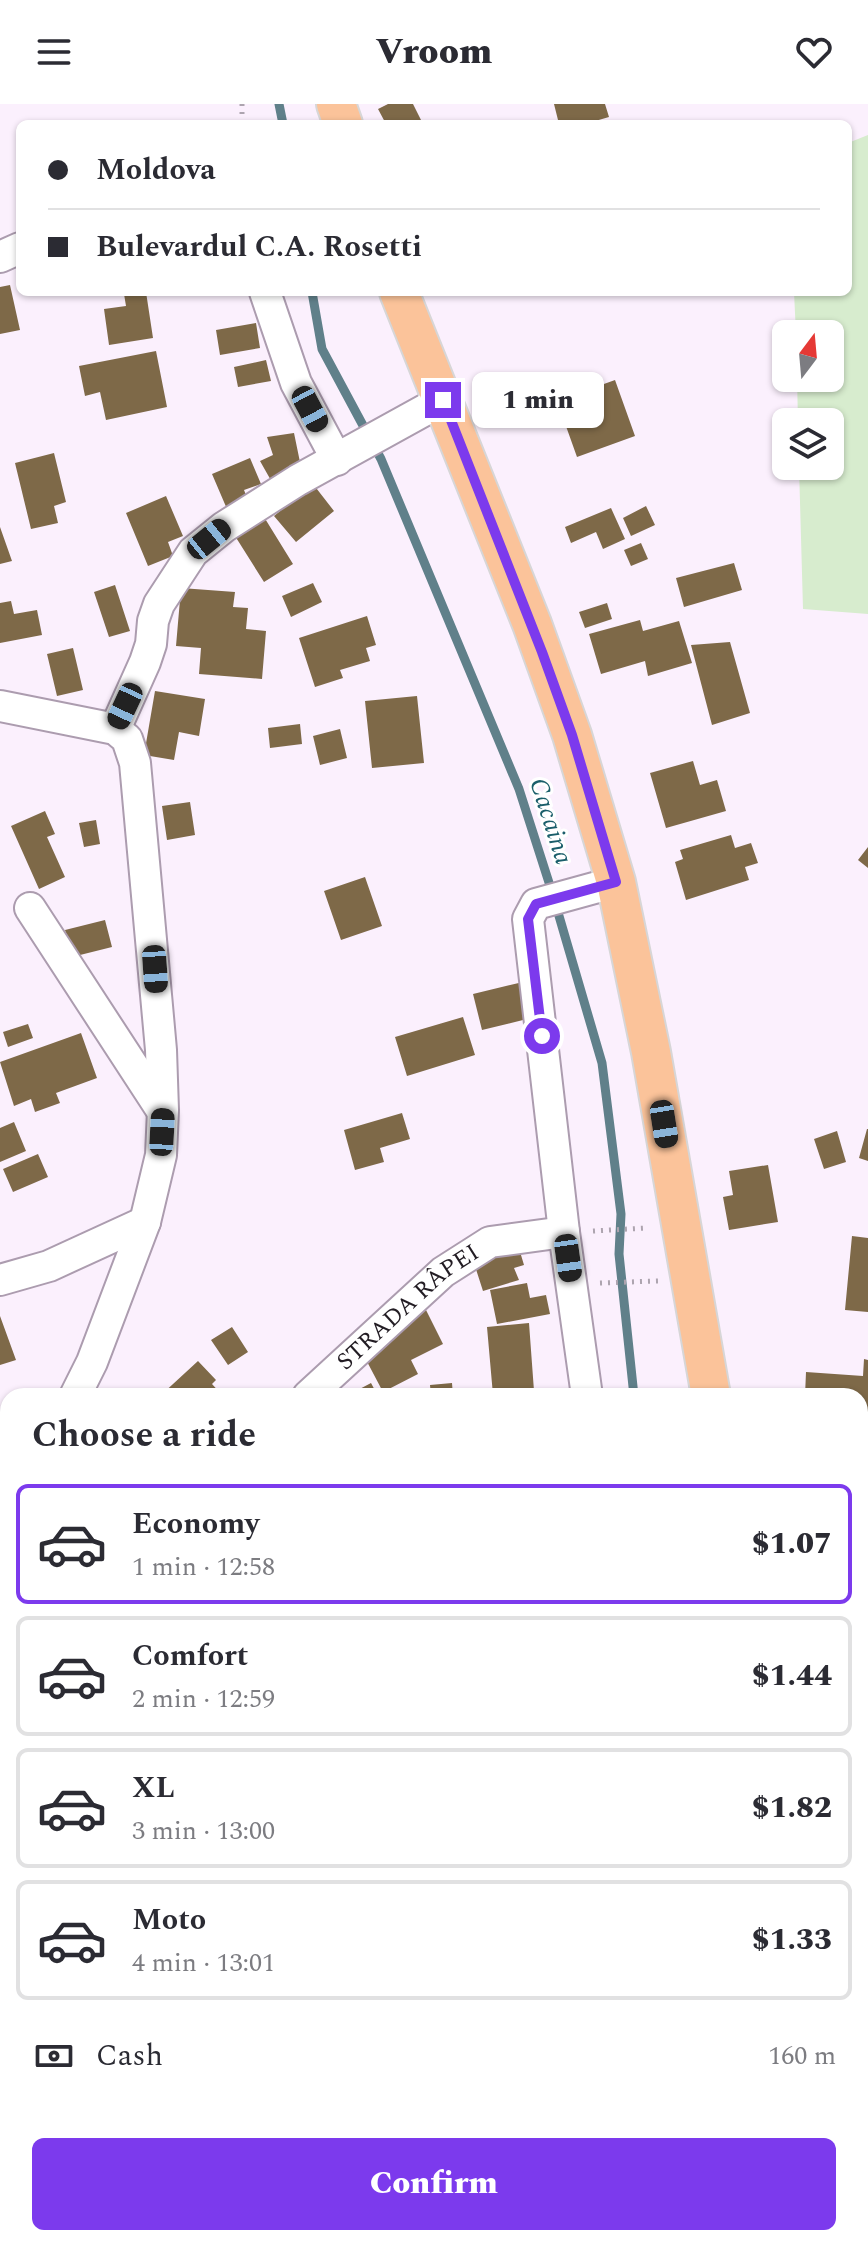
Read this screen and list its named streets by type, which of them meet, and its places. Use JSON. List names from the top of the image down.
{
  "streets": {
    "street": ["STRADA RÂPEI"]
  },
  "water": ["Cacaina"],
  "north": "top",
  "page": {
    "header": "Vroom",
    "banner": ["Moldova", "Bulevardul C.A. Rosetti"],
    "bubble": "1 min",
    "heading": "Choose a ride",
    "list": [
      {
        "name": "Economy",
        "note": "1 min · 12:58",
        "value": "$1.07"
      },
      {
        "name": "Comfort",
        "note": "2 min · 12:59",
        "value": "$1.44"
      },
      {
        "name": "XL",
        "note": "3 min · 13:00",
        "value": "$1.82"
      },
      {
        "name": "Moto",
        "note": "4 min · 13:01",
        "value": "$1.33"
      }
    ],
    "pay": ["Cash", "160 m"],
    "buttons": "Confirm"
  }
}
